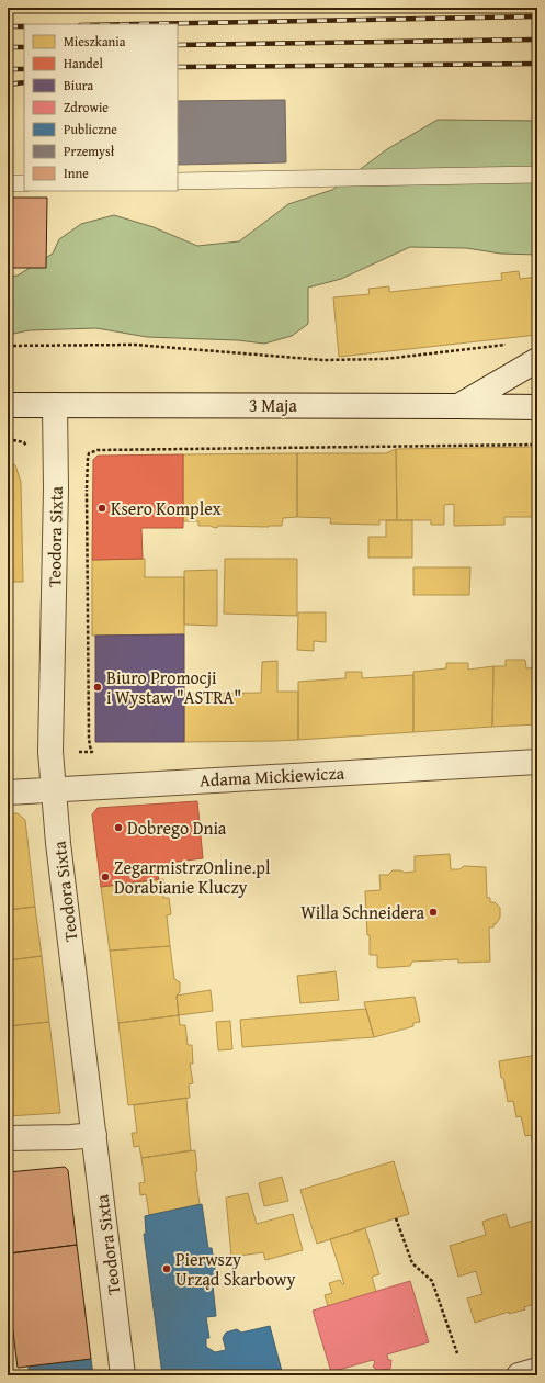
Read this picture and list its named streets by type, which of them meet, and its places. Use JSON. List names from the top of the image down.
{
  "streets": {
    "street": ["3 Maja", "Teodora Sixta", "Adama Mickiewicza"]
  },
  "crossings": [
    ["3 Maja", "Teodora Sixta"],
    ["Teodora Sixta", "Adama Mickiewicza"]
  ],
  "places": [
    "Ksero Komplex",
    "Biuro Promocji i Wystaw \"ASTRA\"",
    "Dobrego Dnia",
    "ZegarmistrzOnline.pl Dorabianie Kluczy",
    "Willa Schneidera",
    "Pierwszy Urząd Skarbowy"
  ],
  "legend": [
    "Mieszkania",
    "Handel",
    "Biura",
    "Zdrowie",
    "Publiczne",
    "Przemysł",
    "Inne"
  ]
}
